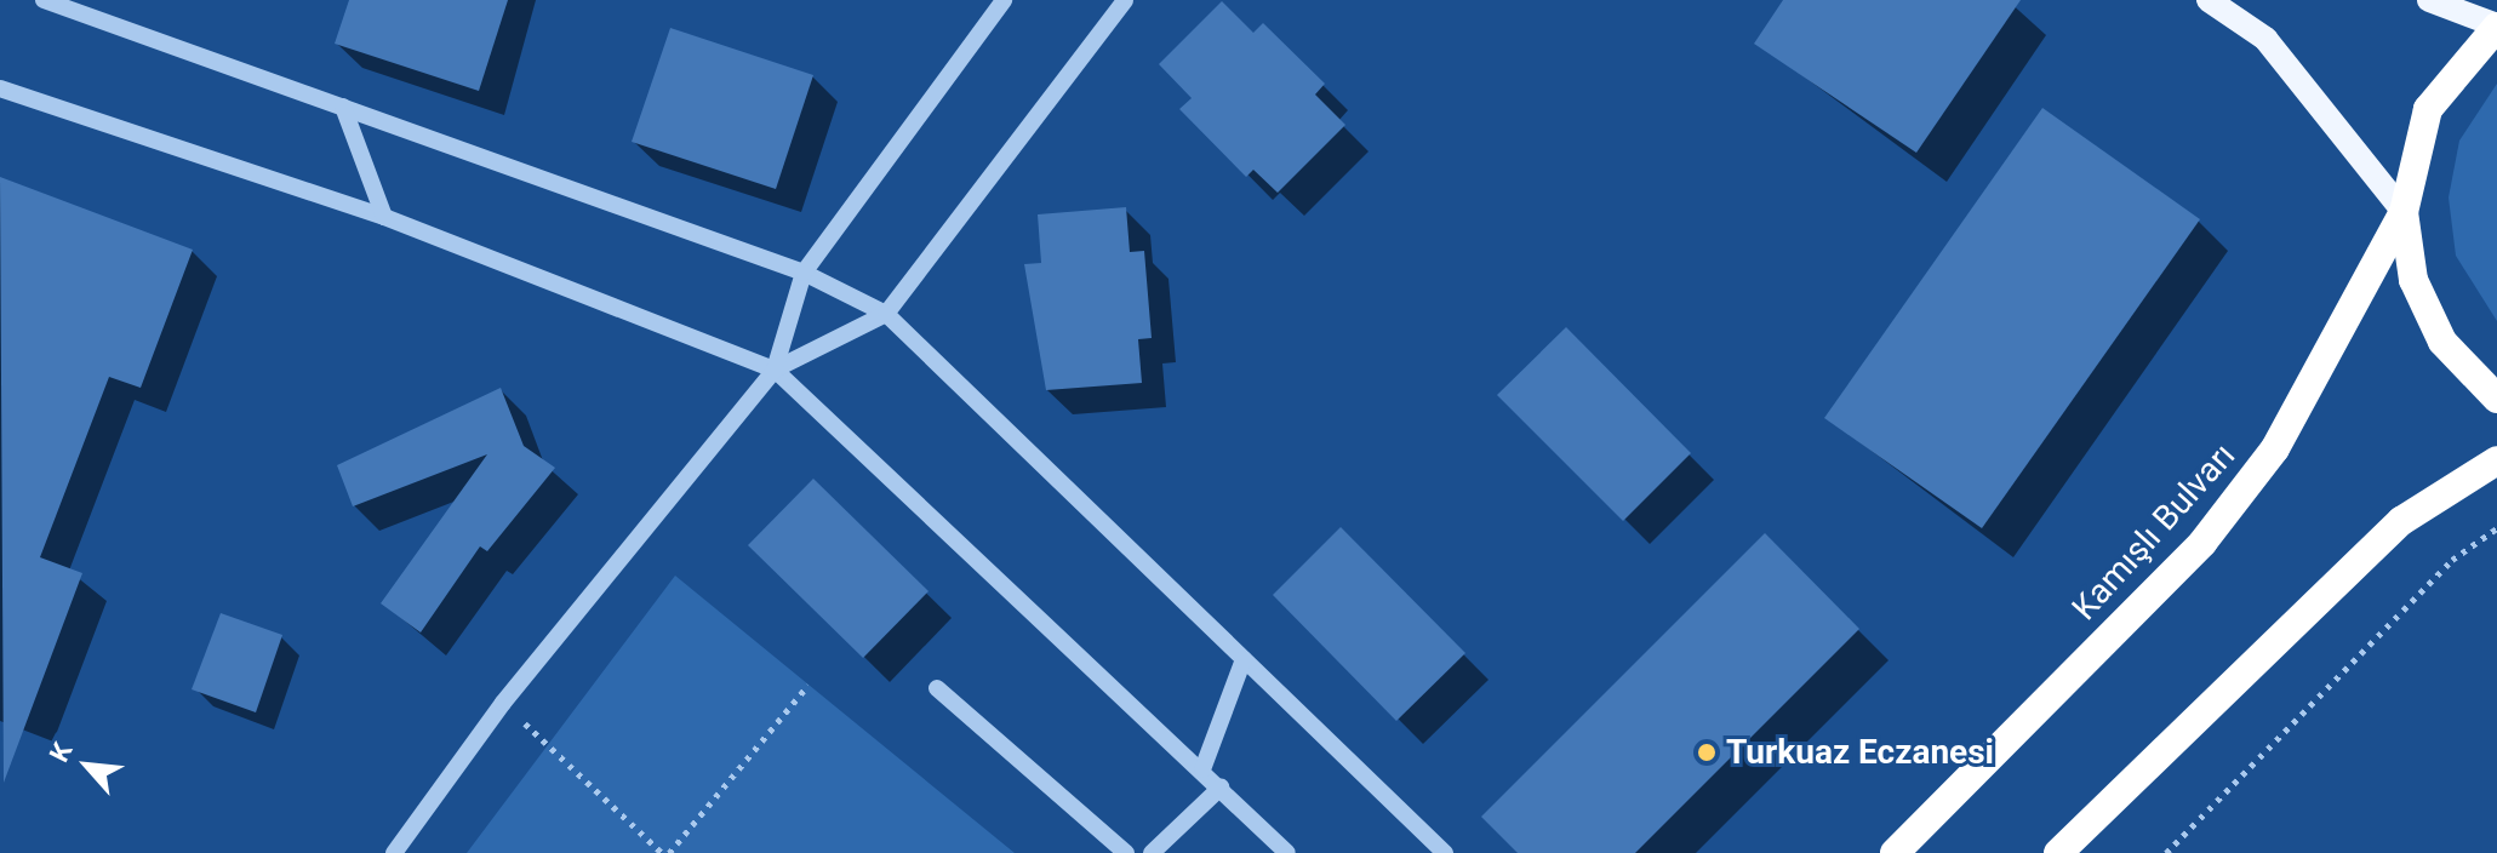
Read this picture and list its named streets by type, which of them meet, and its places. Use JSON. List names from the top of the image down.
{
  "streets": {
    "highway": ["Kamışlı Bulvarı"]
  },
  "places": ["Turkuaz Eczanesi"],
  "north": "top left"
}
